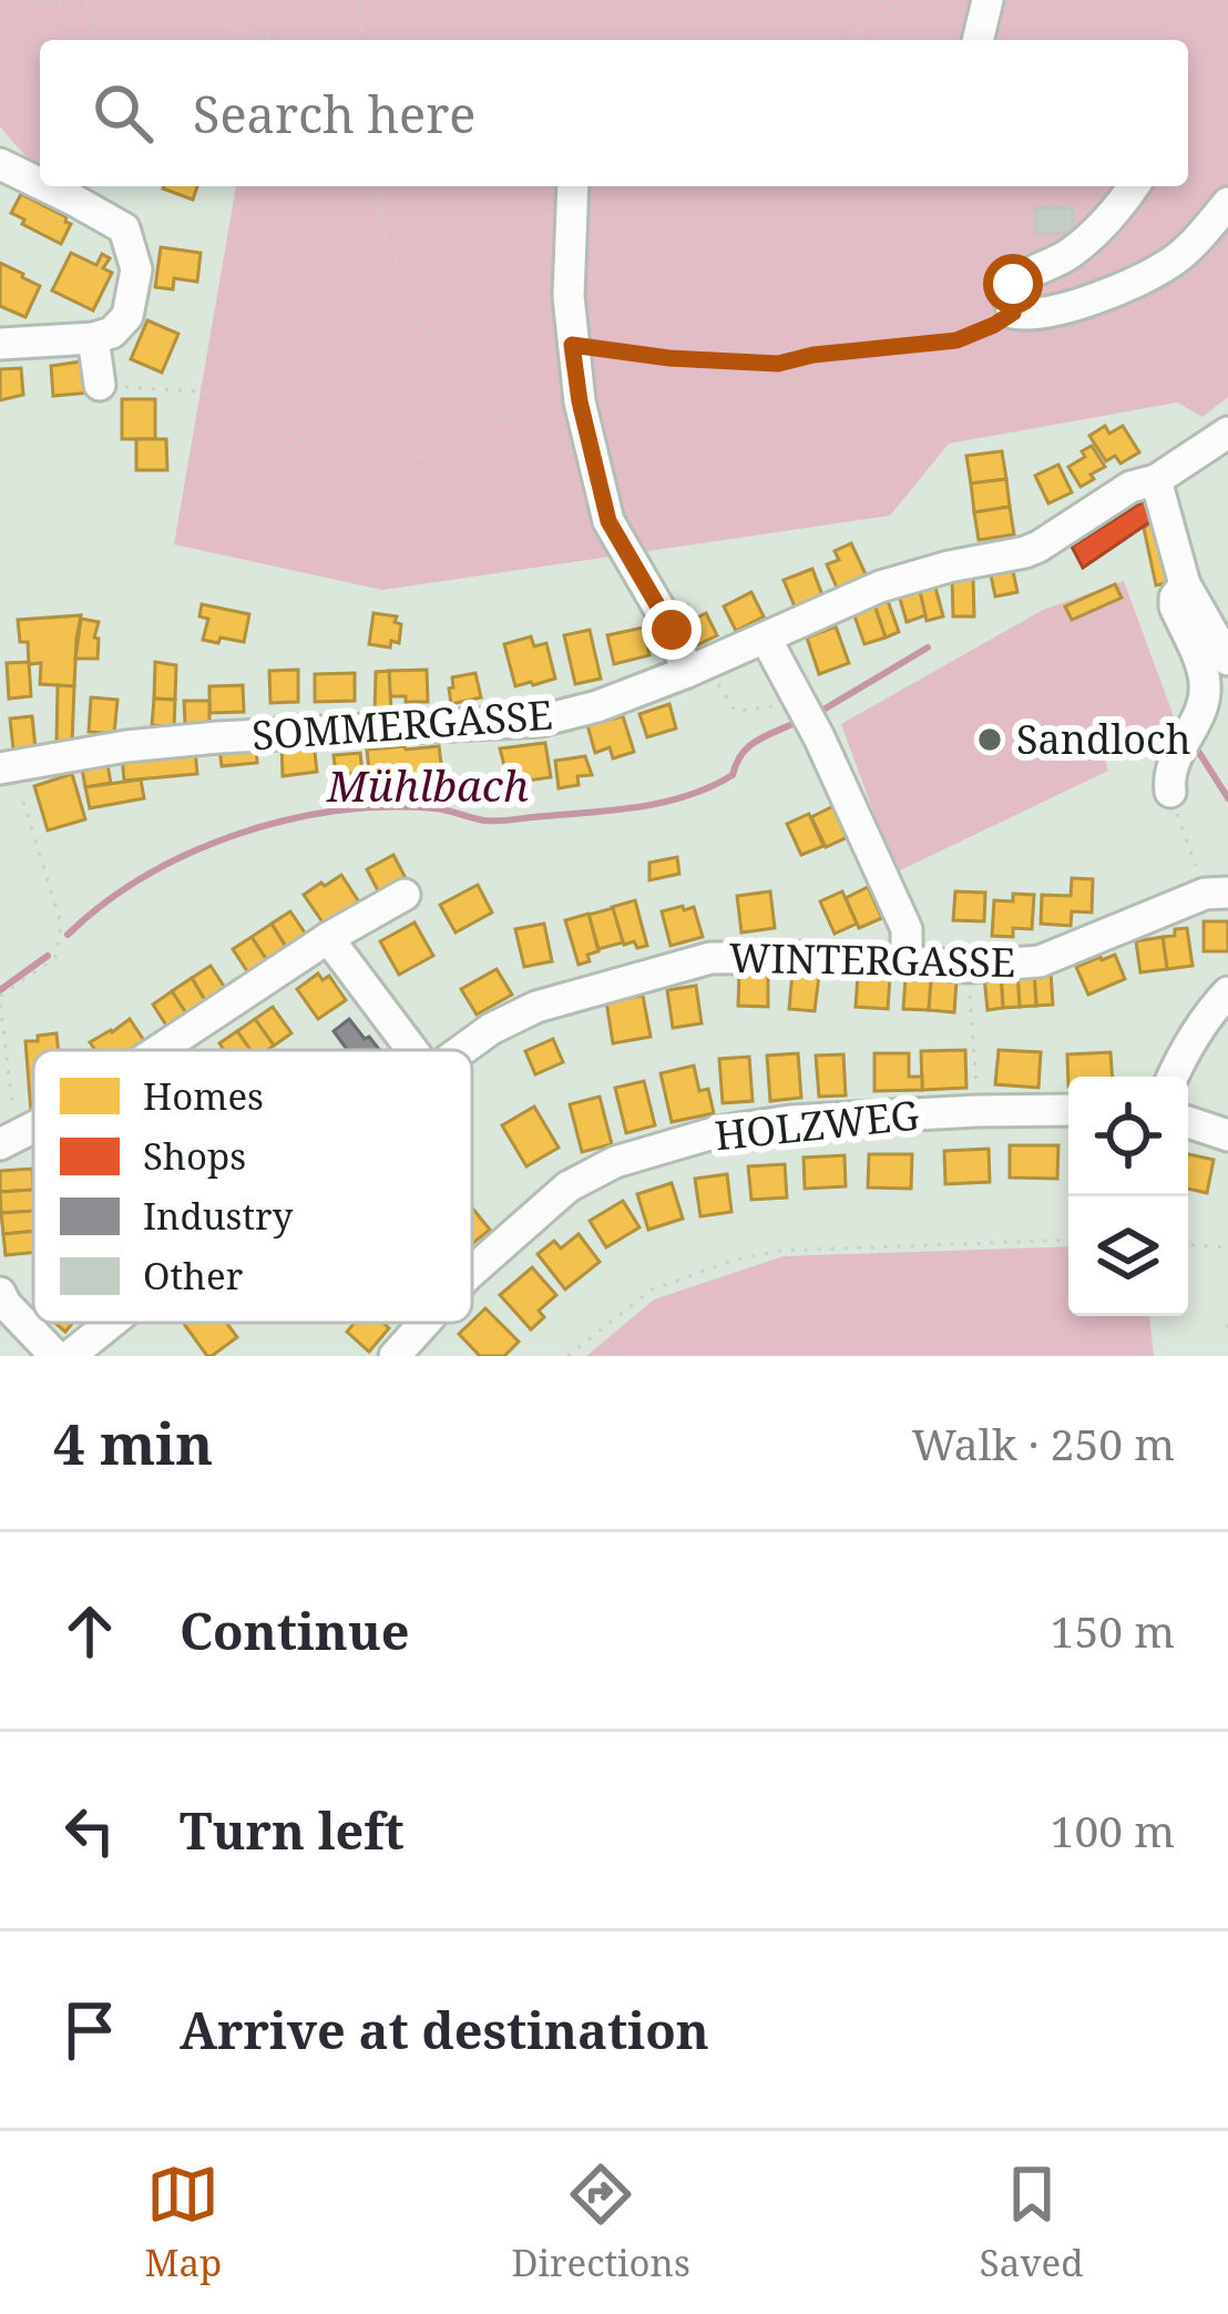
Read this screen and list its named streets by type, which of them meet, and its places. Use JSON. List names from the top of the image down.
{
  "streets": {
    "street": ["SOMMERGASSE", "WINTERGASSE", "HOLZWEG"]
  },
  "water": ["Mühlbach"],
  "places": ["Sandloch"],
  "legend": [
    "Homes",
    "Shops",
    "Industry",
    "Other"
  ],
  "page": {
    "search": "Search here",
    "heading": ["4 min", "Walk · 250 m"],
    "list": [
      ["Continue", "150 m"],
      ["Turn left", "100 m"],
      "Arrive at destination"
    ],
    "nav": ["Map", "Directions", "Saved"]
  }
}
